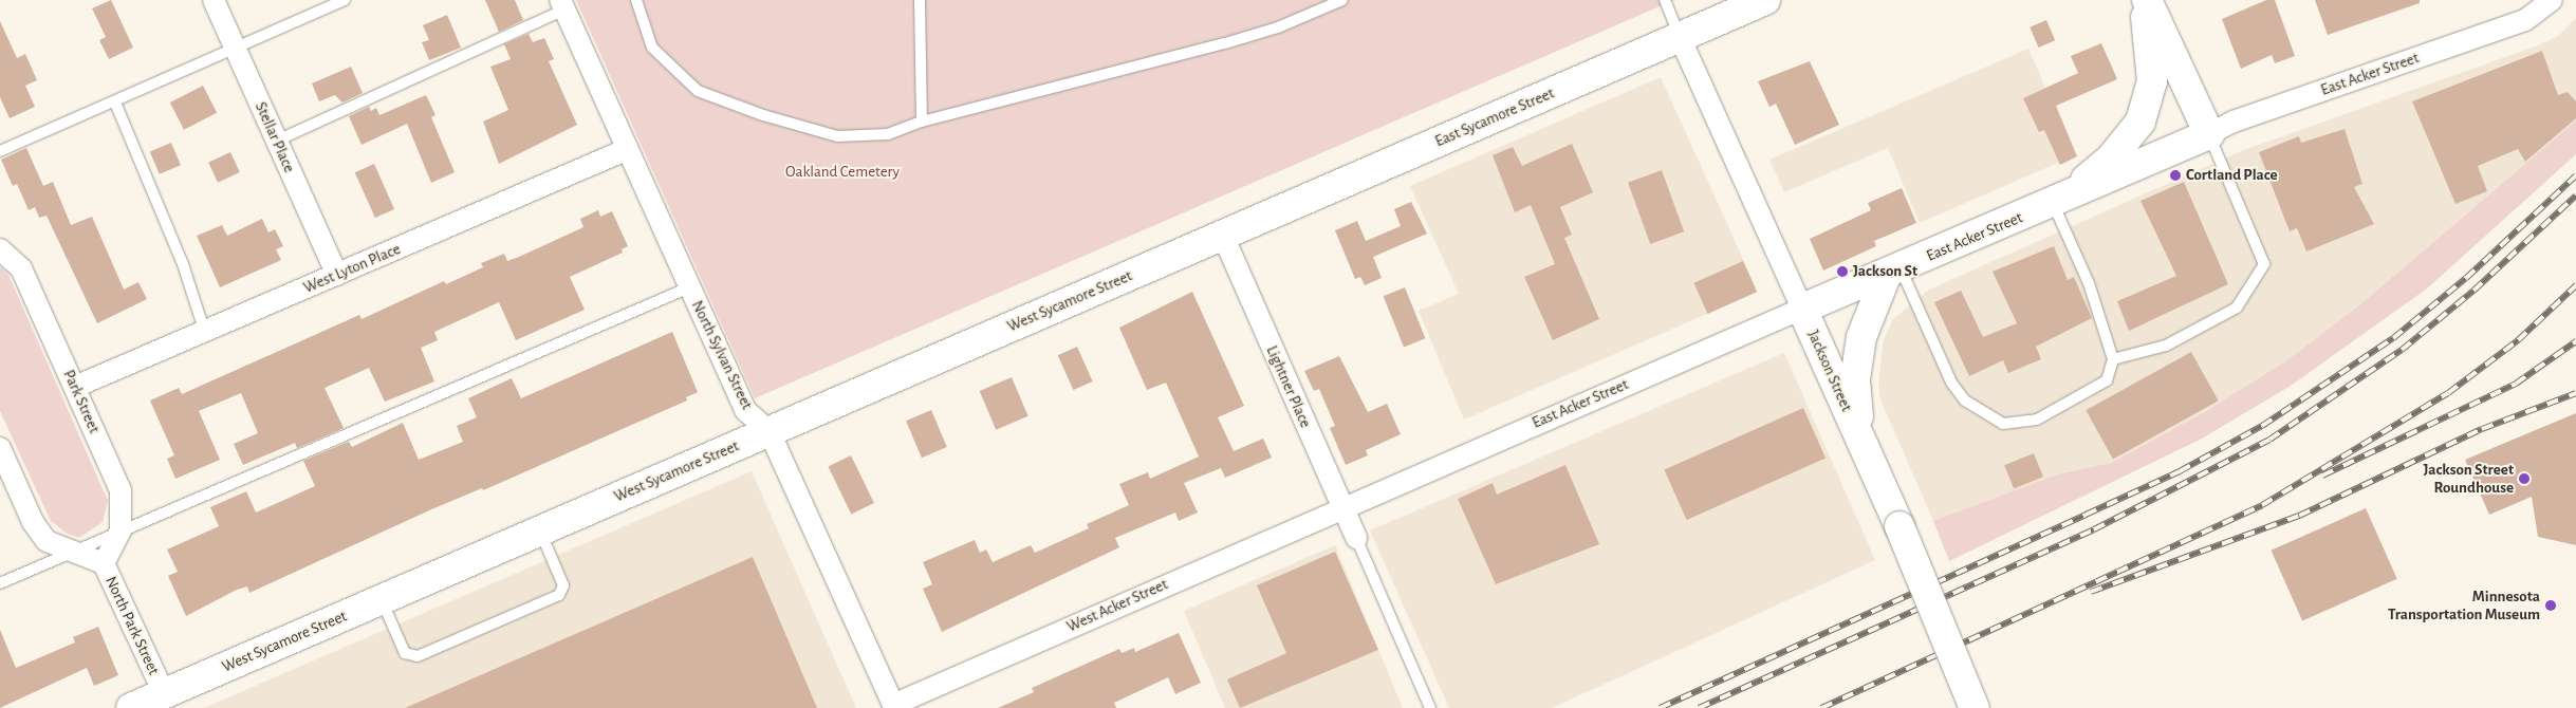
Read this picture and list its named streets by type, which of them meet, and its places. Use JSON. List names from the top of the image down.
{
  "streets": {
    "street": [
      "East Acker Street",
      "East Sycamore Street",
      "Stellar Place",
      "West Lyton Place",
      "West Sycamore Street",
      "North Sylvan Street",
      "Jackson Street",
      "Lightner Place",
      "Park Street",
      "West Acker Street",
      "North Park Street"
    ]
  },
  "crossings": [
    ["East Acker Street", "Jackson Street"],
    ["East Acker Street", "Lightner Place"],
    ["East Acker Street", "West Acker Street"],
    ["East Sycamore Street", "West Sycamore Street"],
    ["East Sycamore Street", "Jackson Street"],
    ["East Sycamore Street", "Lightner Place"],
    ["Stellar Place", "West Lyton Place"],
    ["West Lyton Place", "North Sylvan Street"],
    ["West Lyton Place", "Park Street"],
    ["West Sycamore Street", "North Sylvan Street"],
    ["West Sycamore Street", "Lightner Place"],
    ["West Sycamore Street", "North Park Street"],
    ["North Sylvan Street", "West Acker Street"],
    ["Lightner Place", "West Acker Street"],
    ["Park Street", "North Park Street"]
  ],
  "parks": ["Oakland Cemetery"],
  "places": [
    "Cortland Place",
    "Jackson St",
    "Jackson Street Roundhouse",
    "Minnesota Transportation Museum"
  ]
}
